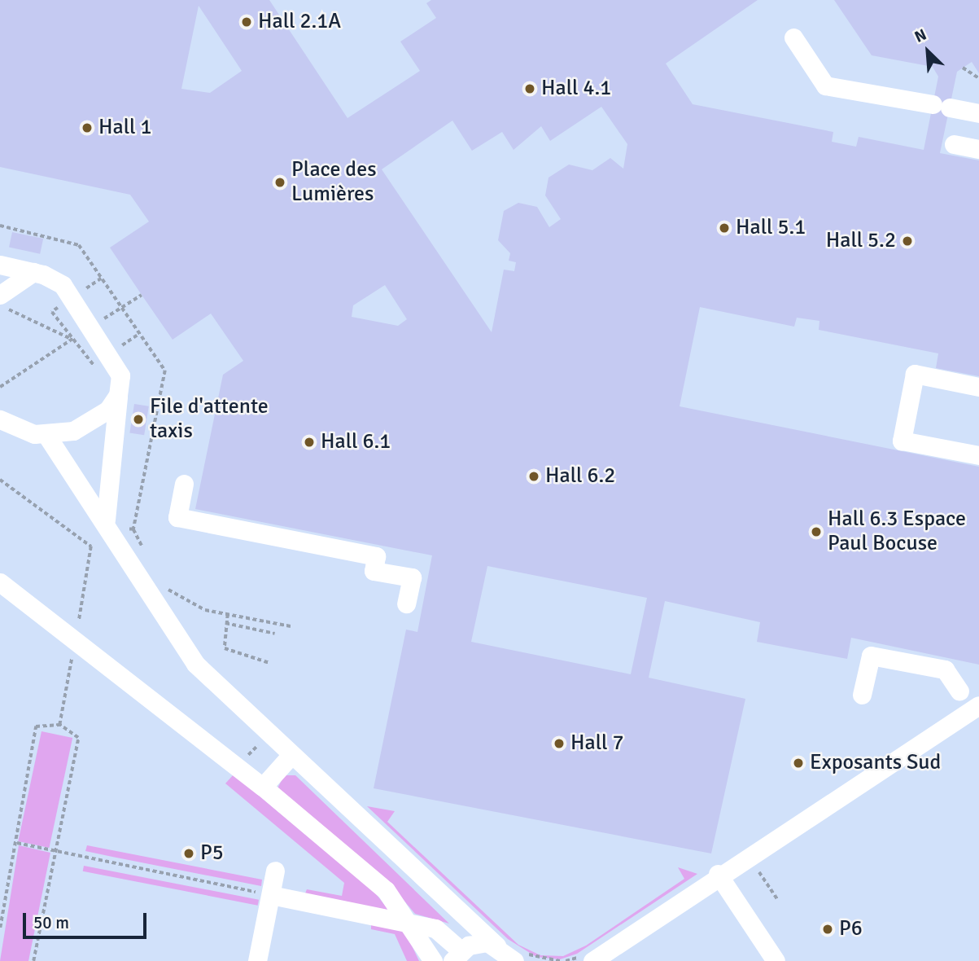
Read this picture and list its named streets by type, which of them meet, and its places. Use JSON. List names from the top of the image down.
{
  "places": [
    "Hall 2.1A",
    "Hall 4.1",
    "Hall 1",
    "Place des Lumières",
    "Hall 5.1",
    "Hall 5.2",
    "File d'attente taxis",
    "Hall 6.1",
    "Hall 6.2",
    "Hall 6.3 Espace Paul Bocuse",
    "Hall 7",
    "Exposants Sud",
    "P5",
    "P6"
  ],
  "scale_bar": "50 m",
  "north": "top left"
}
